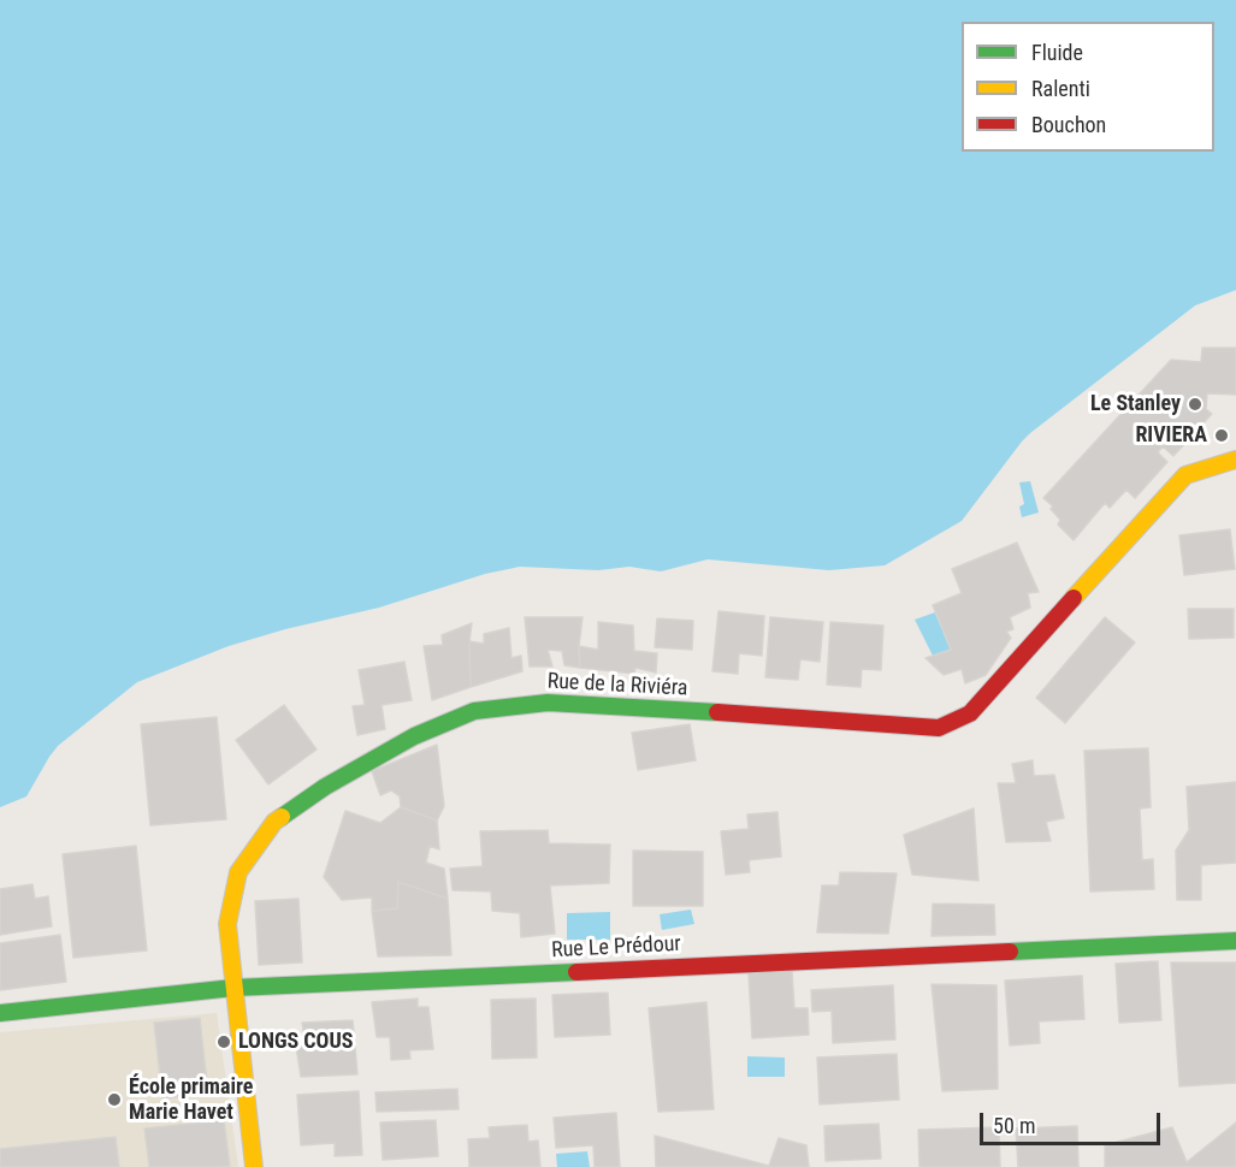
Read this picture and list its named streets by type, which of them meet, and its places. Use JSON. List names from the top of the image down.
{
  "streets": {
    "street": ["Rue de la Riviéra", "Rue Le Prédour"]
  },
  "crossings": [
    ["Rue de la Riviéra", "Rue Le Prédour"]
  ],
  "places": [
    "Le Stanley",
    "RIVIERA",
    "LONGS COUS",
    "École primaire Marie Havet"
  ],
  "legend": ["Fluide", "Ralenti", "Bouchon"],
  "scale_bar": "50 m"
}
